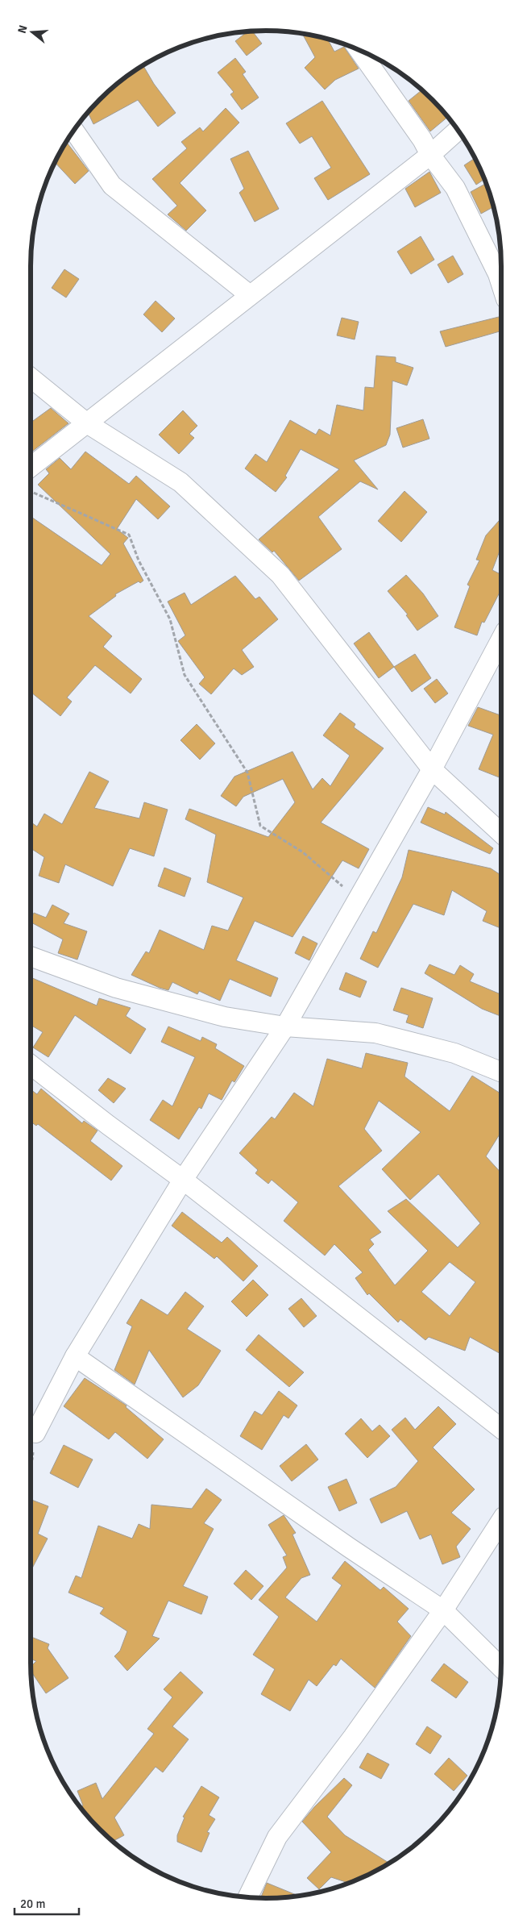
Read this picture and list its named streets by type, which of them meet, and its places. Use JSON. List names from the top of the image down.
{
  "scale_bar": "20 m",
  "north": "left"
}
